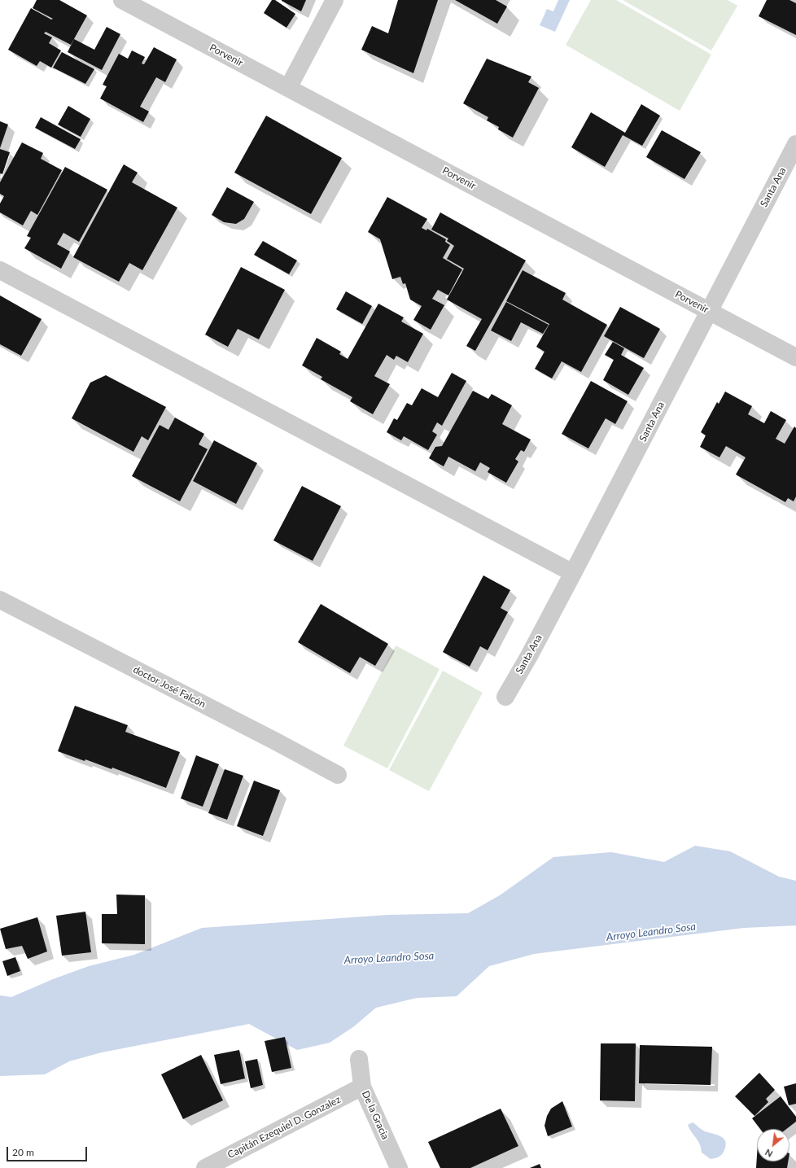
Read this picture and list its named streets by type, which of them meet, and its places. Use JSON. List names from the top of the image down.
{
  "streets": {
    "street": [
      "Porvenir",
      "Santa Ana",
      "doctor José Falcón",
      "De la Gracia",
      "Capitán Ezequiel D. Gonzalez"
    ]
  },
  "crossings": [
    ["Porvenir", "Santa Ana"],
    ["De la Gracia", "Capitán Ezequiel D. Gonzalez"]
  ],
  "water": ["Arroyo Leandro Sosa"],
  "scale_bar": "20 m",
  "north": "bottom left"
}
